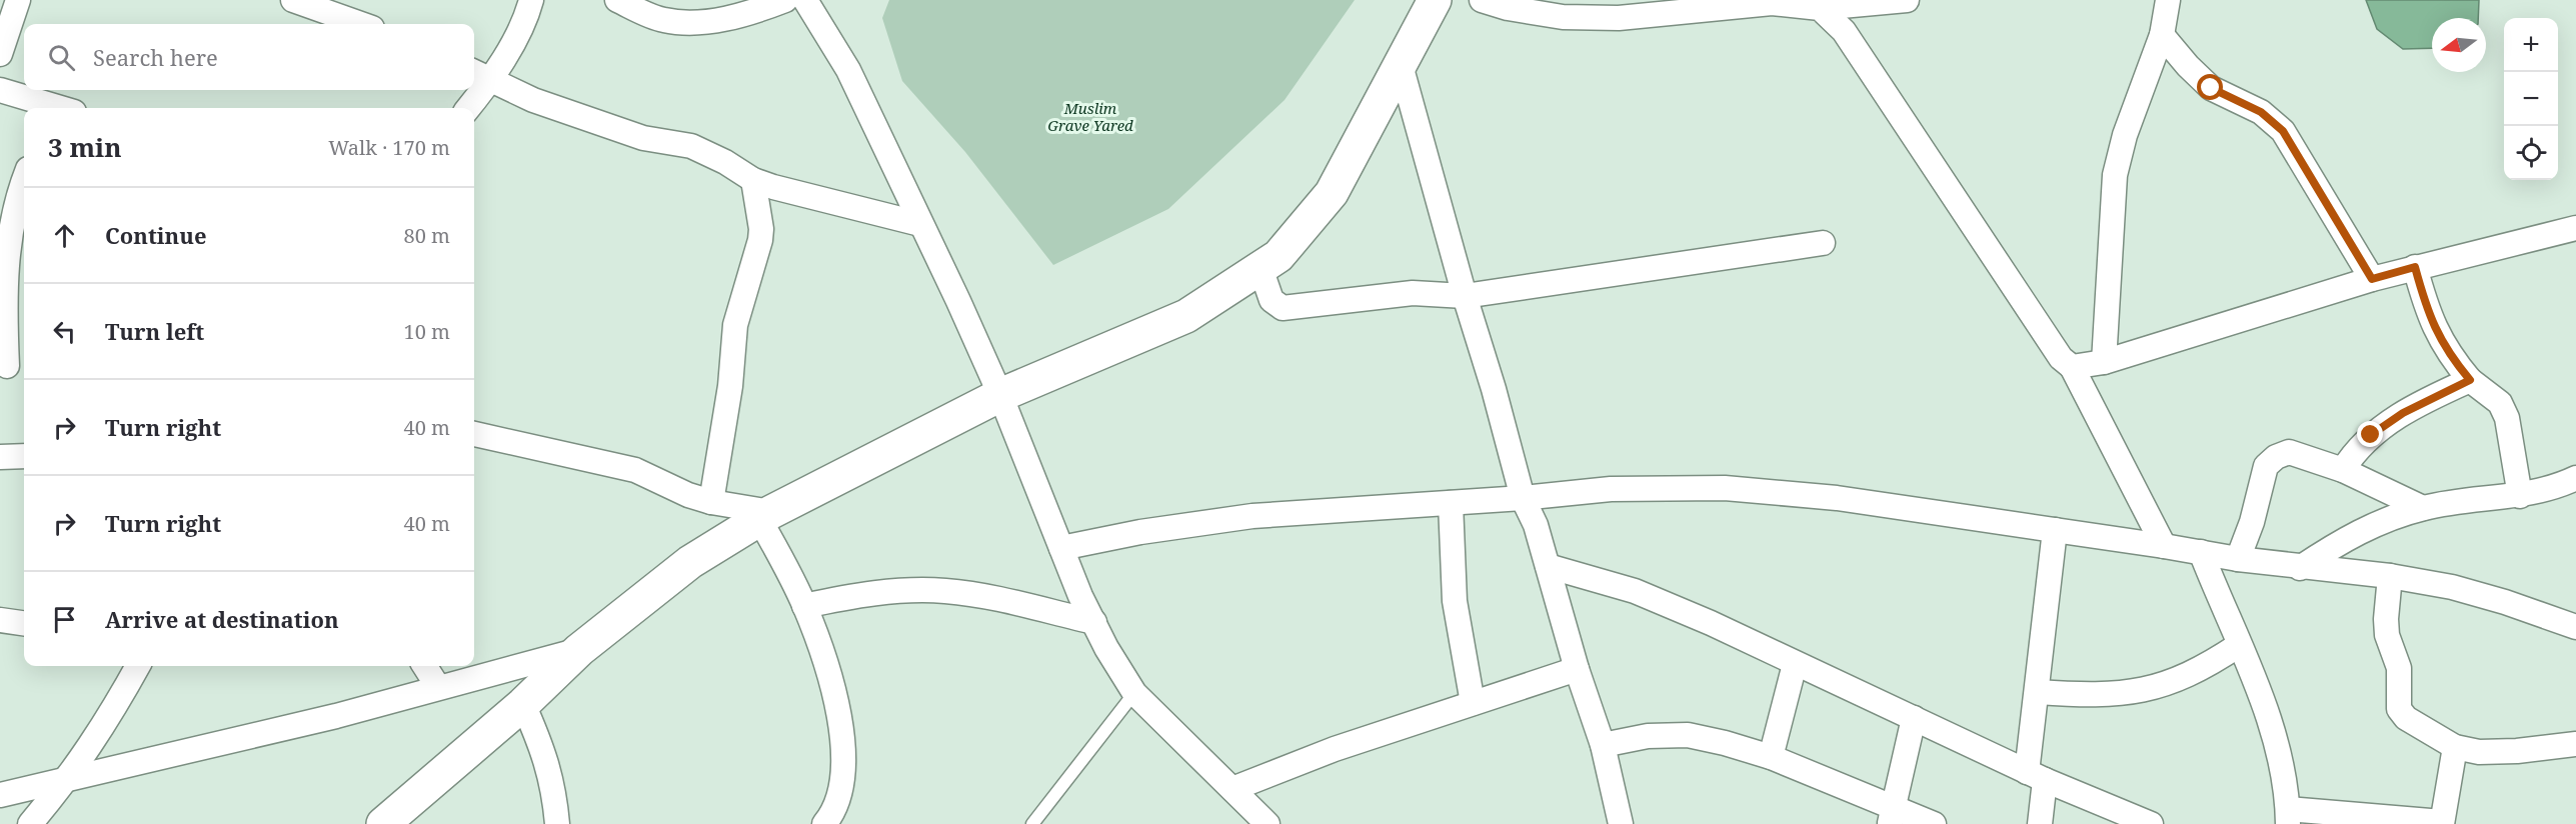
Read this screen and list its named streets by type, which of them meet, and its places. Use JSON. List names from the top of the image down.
{
  "parks": ["Muslim Grave Yared"],
  "north": "left",
  "page": {
    "map_buttons": ["+", "−"],
    "search": "Search here",
    "heading": ["3 min", "Walk · 170 m"],
    "list": [
      ["Continue", "80 m"],
      ["Turn left", "10 m"],
      ["Turn right", "40 m"],
      ["Turn right", "40 m"],
      "Arrive at destination"
    ]
  }
}
